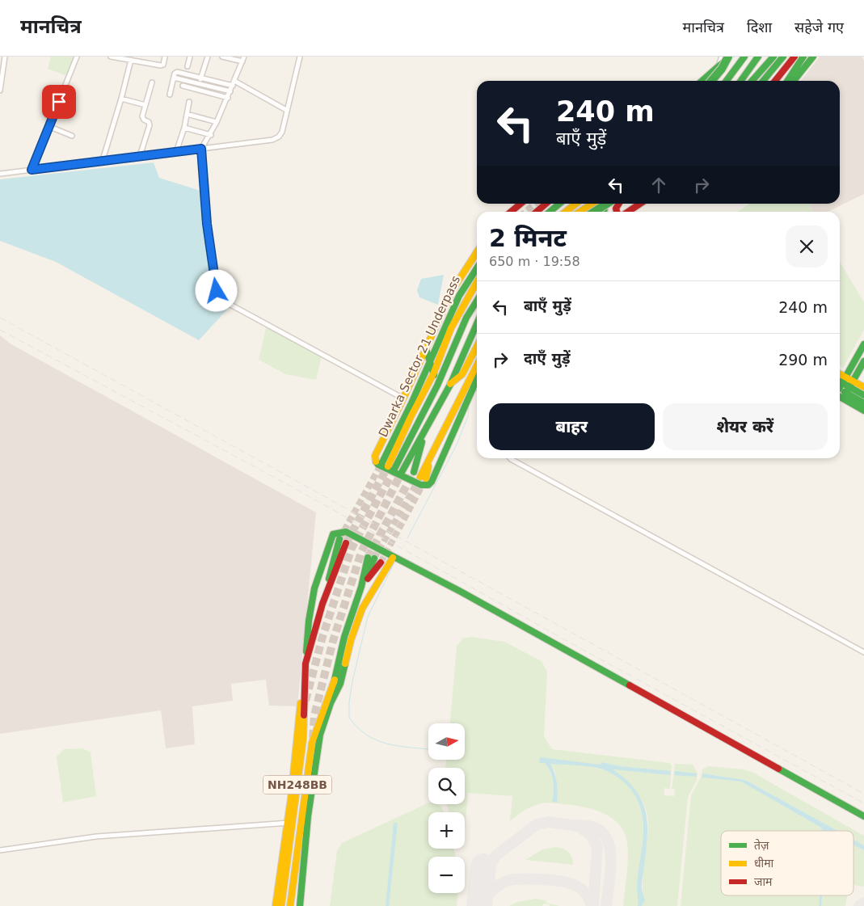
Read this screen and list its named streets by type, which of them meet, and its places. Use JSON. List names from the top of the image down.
{
  "streets": {
    "main road": ["Dwarka Sector 21 Underpass", "NH248BB"]
  },
  "legend": ["तेज़", "धीमा", "जाम"],
  "north": "right",
  "page": {
    "header": "मानचित्र",
    "nav": ["मानचित्र", "दिशा", "सहेजे गए"],
    "turn": ["240 m", "बाएँ मुड़ें"],
    "heading": ["2 मिनट", "650 m · 19:58"],
    "list": [
      {
        "name": "बाएँ मुड़ें",
        "value": "240 m"
      },
      {
        "name": "दाएँ मुड़ें",
        "value": "290 m"
      }
    ],
    "buttons": ["बाहर", "शेयर करें"],
    "map_buttons": ["+", "−"]
  }
}
